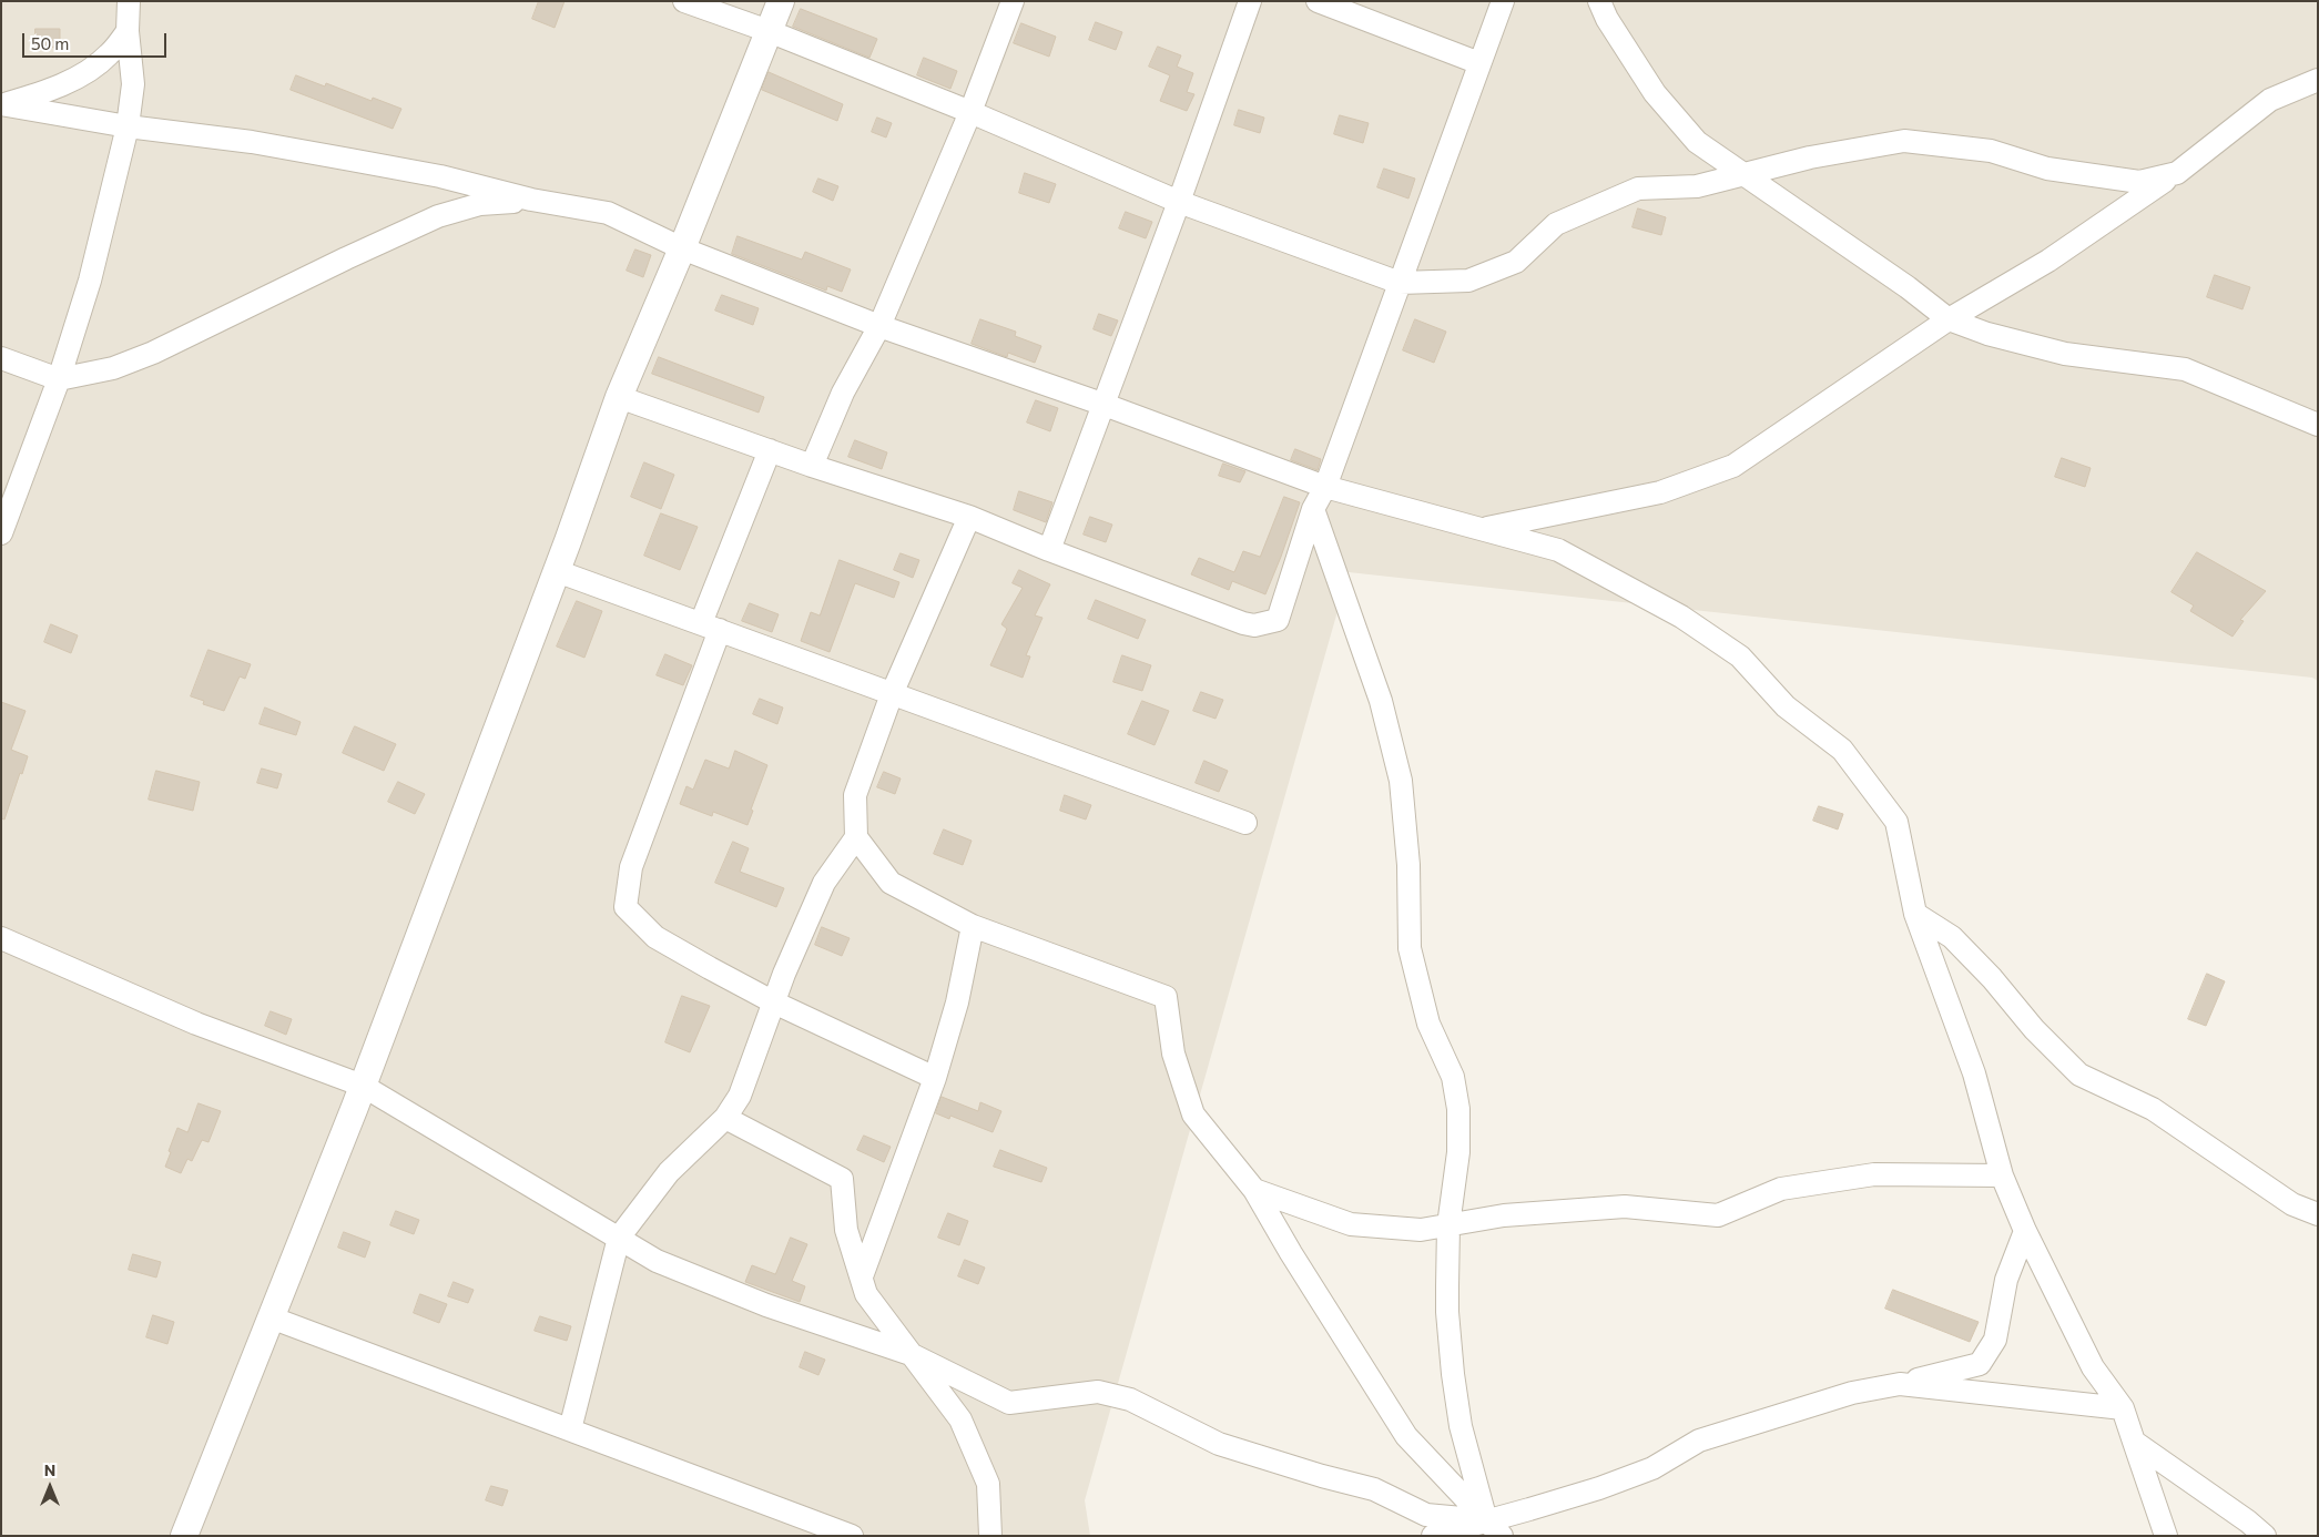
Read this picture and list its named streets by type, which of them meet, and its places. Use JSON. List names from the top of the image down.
{
  "scale_bar": "50 m",
  "north": "top"
}
